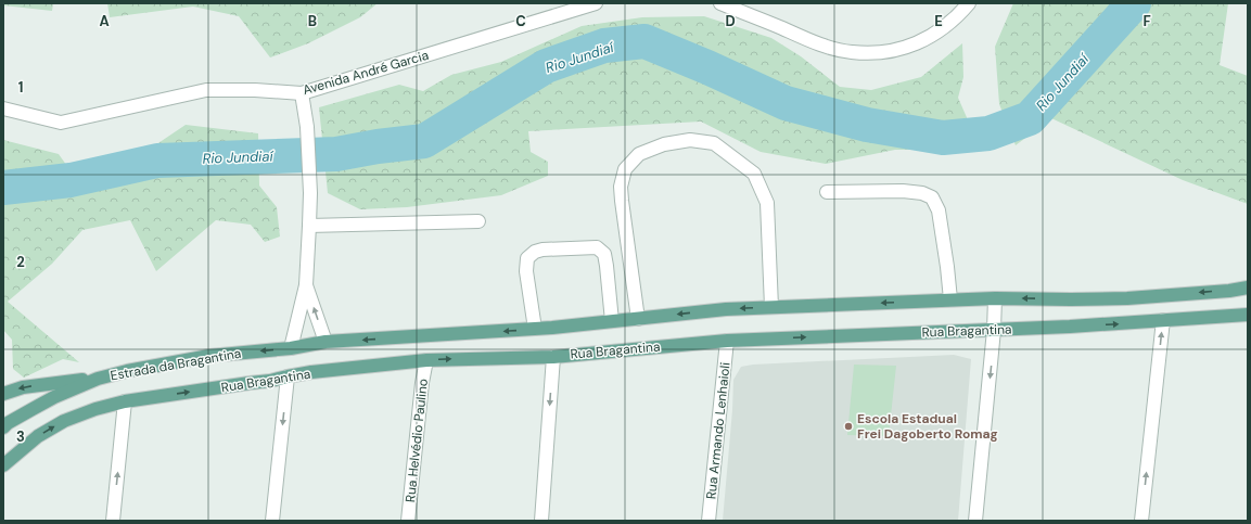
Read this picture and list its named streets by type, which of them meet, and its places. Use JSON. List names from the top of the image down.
{
  "streets": {
    "main road": ["Rua Bragantina", "Estrada da Bragantina"],
    "street": ["Avenida André Garcia", "Rua Armando Lenhaioli", "Rua Helvédio Paulino"]
  },
  "crossings": [
    ["Rua Bragantina", "Rua Armando Lenhaioli"],
    ["Rua Bragantina", "Rua Helvédio Paulino"]
  ],
  "one_way": ["Estrada da Bragantina"],
  "water": ["Rio Jundiaí"],
  "places": ["Escola Estadual Frei Dagoberto Romag"],
  "grid": {
    "columns": [
      "A",
      "B",
      "C",
      "D",
      "E",
      "F"
    ],
    "rows": ["1", "2", "3"]
  }
}
